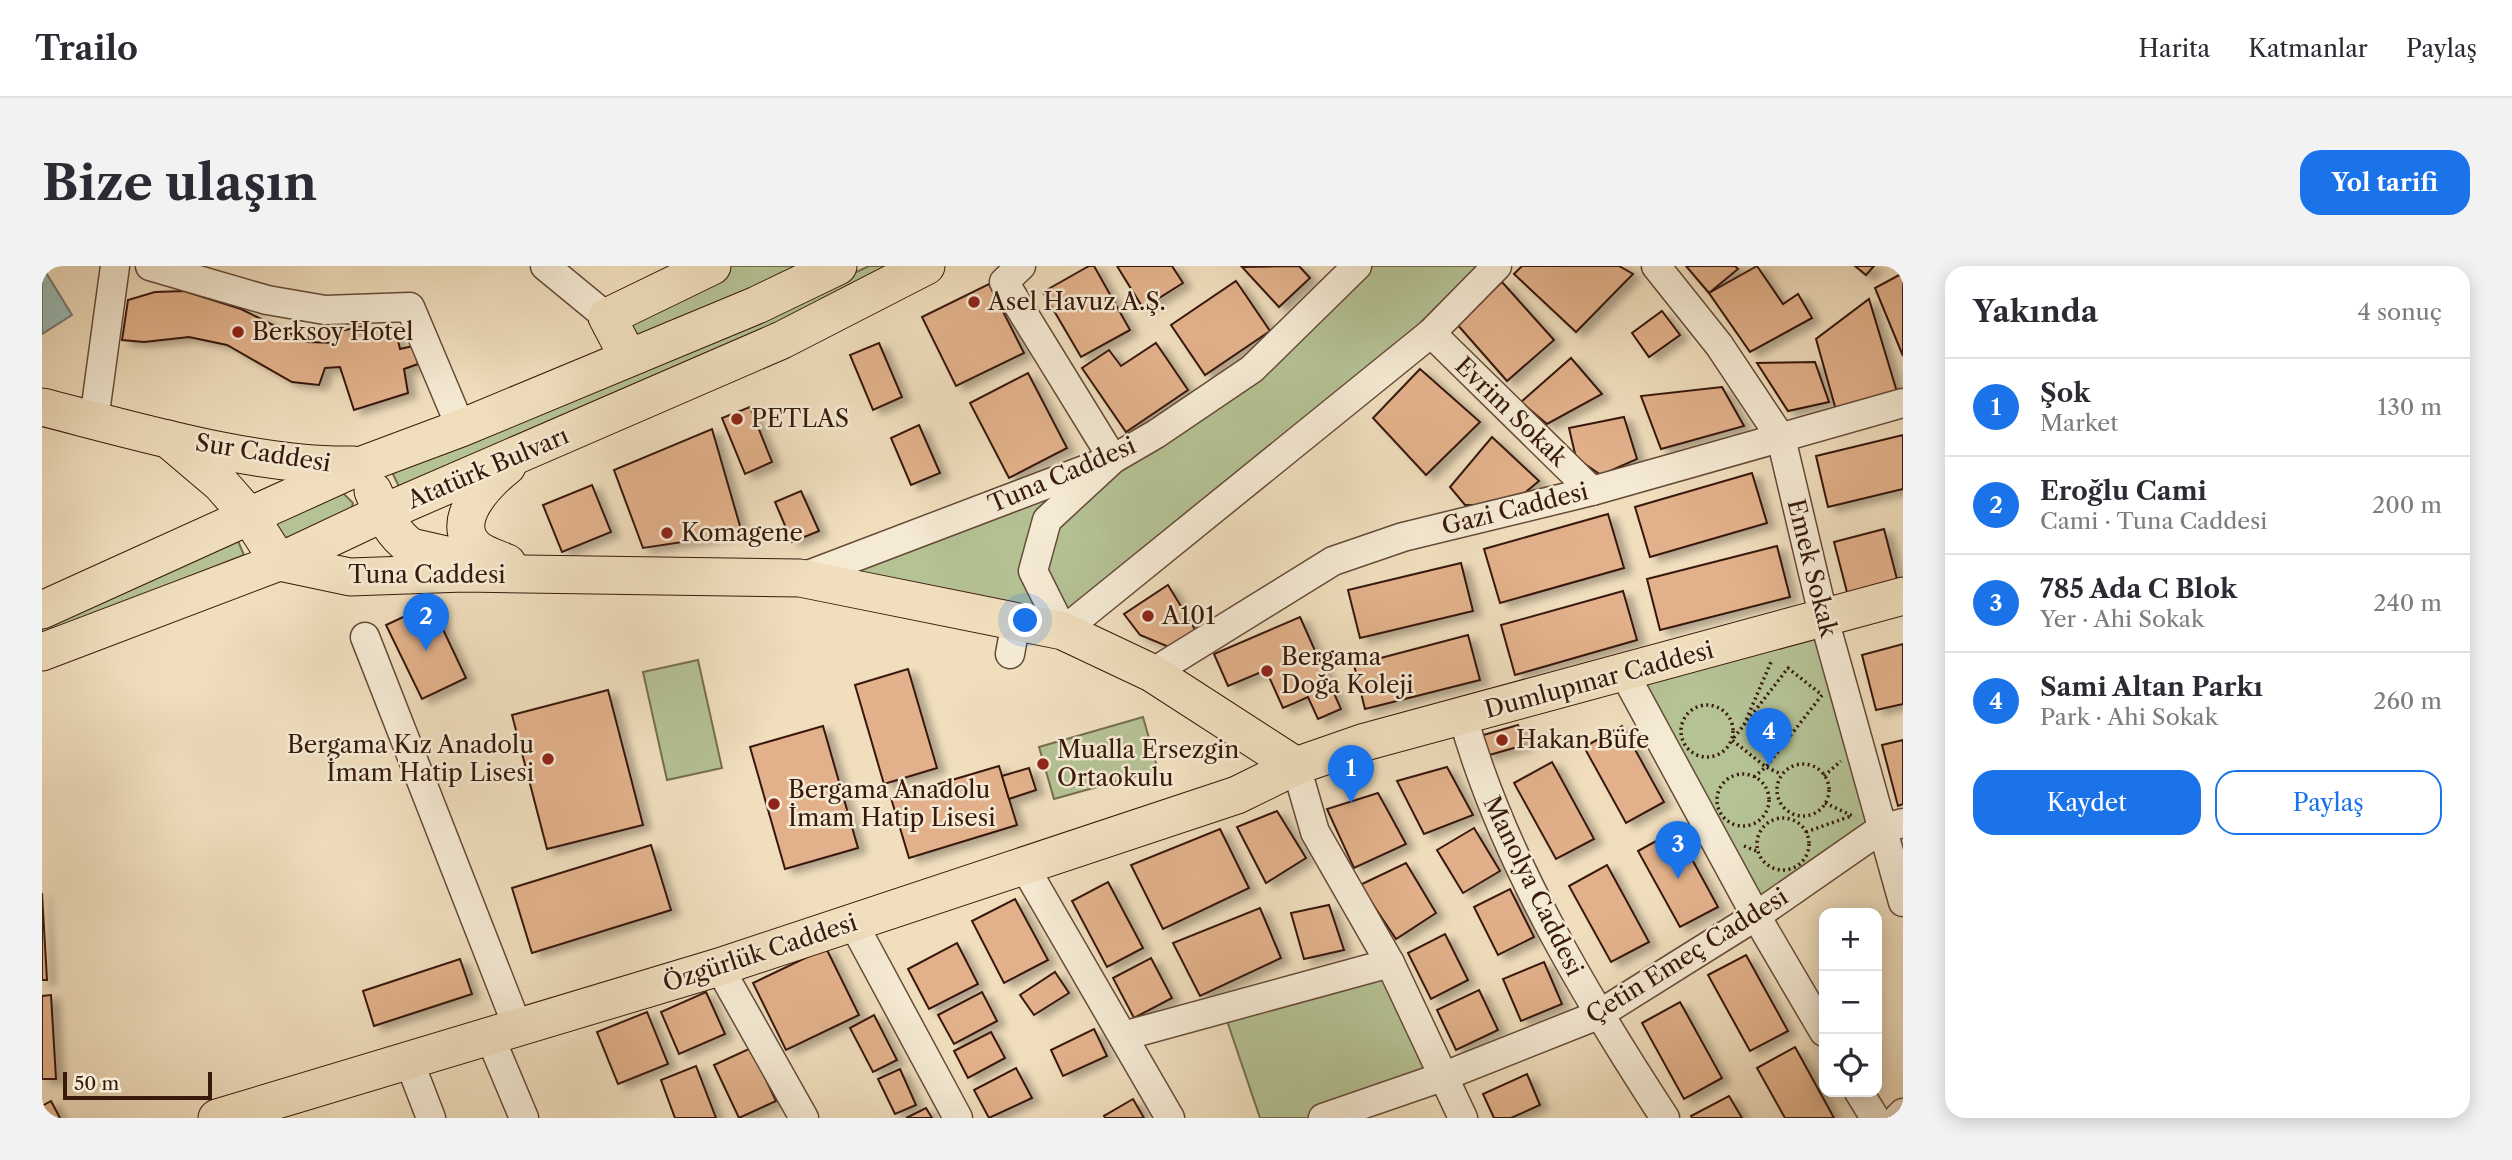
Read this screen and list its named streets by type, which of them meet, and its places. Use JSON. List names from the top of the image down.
{
  "streets": {
    "main road": [
      "Sur Caddesi",
      "Atatürk Bulvarı",
      "Tuna Caddesi",
      "Dumlupınar Caddesi",
      "Özgürlük Caddesi"
    ],
    "street": [
      "Evrim Sokak",
      "Gazi Caddesi",
      "Emek Sokak",
      "Manolya Caddesi",
      "Çetin Emeç Caddesi"
    ]
  },
  "crossings": [
    ["Evrim Sokak", "Gazi Caddesi"],
    ["Sur Caddesi", "Atatürk Bulvarı"],
    ["Sur Caddesi", "Tuna Caddesi"],
    ["Atatürk Bulvarı", "Tuna Caddesi"],
    ["Tuna Caddesi", "Gazi Caddesi"],
    ["Tuna Caddesi", "Dumlupınar Caddesi"],
    ["Tuna Caddesi", "Özgürlük Caddesi"],
    ["Gazi Caddesi", "Emek Sokak"],
    ["Emek Sokak", "Dumlupınar Caddesi"],
    ["Emek Sokak", "Çetin Emeç Caddesi"],
    ["Dumlupınar Caddesi", "Manolya Caddesi"],
    ["Dumlupınar Caddesi", "Özgürlük Caddesi"],
    ["Manolya Caddesi", "Çetin Emeç Caddesi"]
  ],
  "places": [
    "Asel Havuz A.Ş.",
    "Berksoy Hotel",
    "PETLAS",
    "Komagene",
    "A101",
    "Bergama Doğa Koleji",
    "Hakan Büfe",
    "Bergama Kız Anadolu İmam Hatip Lisesi",
    "Mualla Ersezgin Ortaokulu",
    "Bergama Anadolu İmam Hatip Lisesi"
  ],
  "scale_bar": "50 m",
  "page": {
    "header": "Trailo",
    "nav": ["Harita", "Katmanlar", "Paylaş"],
    "buttons": [
      "Yol tarifi",
      ["Kaydet", "Paylaş"]
    ],
    "title": "Bize ulaşın",
    "heading": ["Yakında", "4 sonuç"],
    "list": [
      {
        "mark": "1",
        "name": "Şok",
        "note": "Market",
        "value": "130 m"
      },
      {
        "mark": "2",
        "name": "Eroğlu Cami",
        "note": "Cami · Tuna Caddesi",
        "value": "200 m"
      },
      {
        "mark": "3",
        "name": "785 Ada C Blok",
        "note": "Yer · Ahi Sokak",
        "value": "240 m"
      },
      {
        "mark": "4",
        "name": "Sami Altan Parkı",
        "note": "Park · Ahi Sokak",
        "value": "260 m"
      }
    ],
    "pins": [
      "2",
      "4",
      "1",
      "3"
    ],
    "map_buttons": ["+", "−"],
    "scale": "50 m"
  }
}
